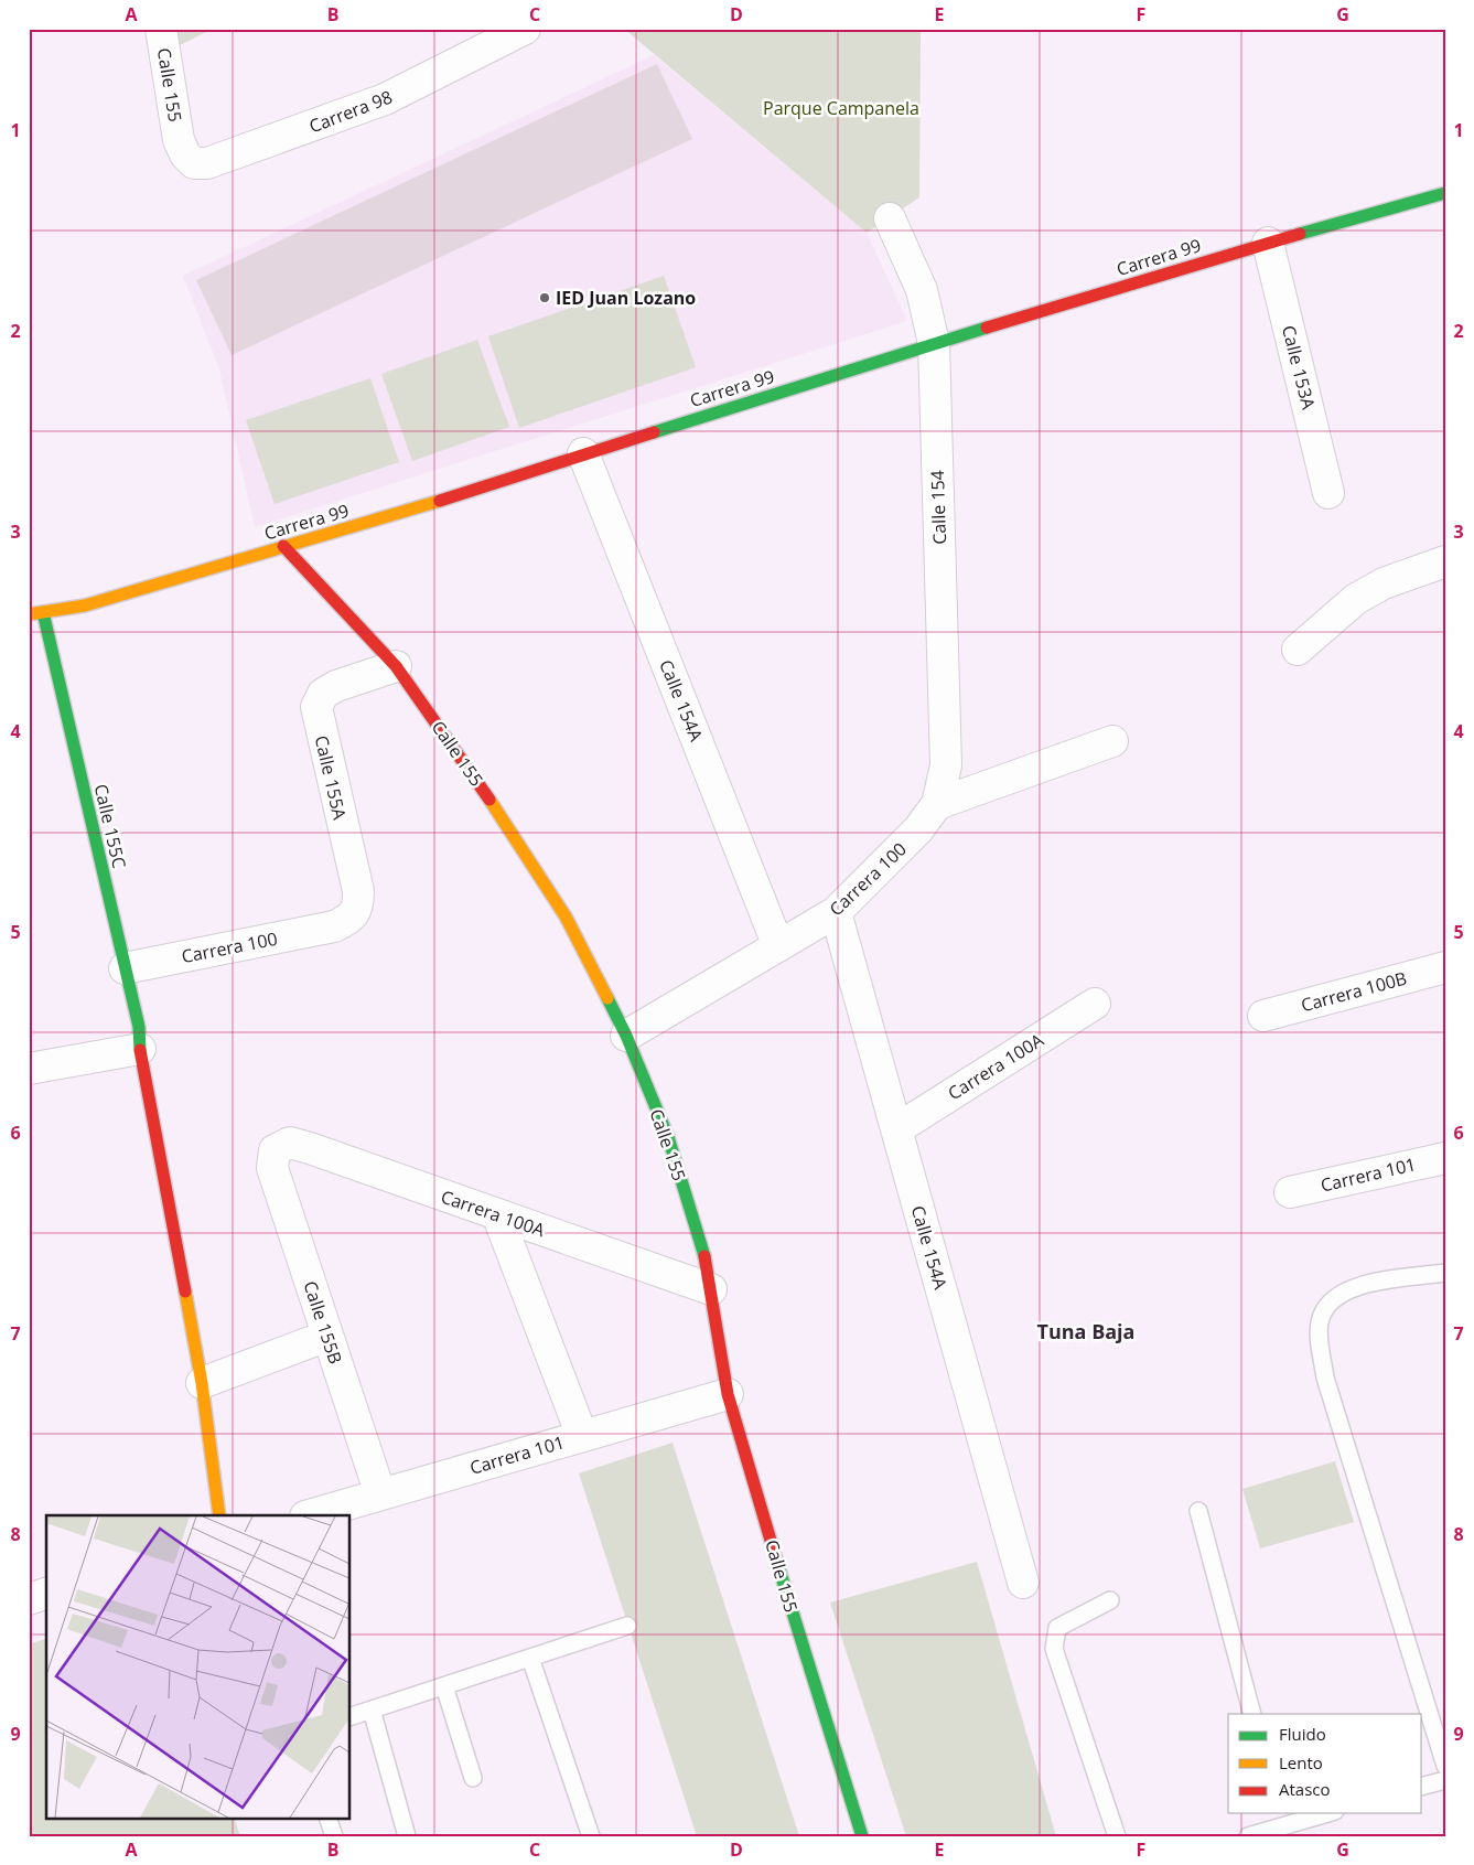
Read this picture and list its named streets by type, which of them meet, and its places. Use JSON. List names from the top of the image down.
{
  "streets": {
    "street": [
      "Calle 155",
      "Carrera 98",
      "Carrera 99",
      "Calle 153A",
      "Calle 154",
      "Calle 154A",
      "Calle 155A",
      "Calle 155C",
      "Carrera 100",
      "Carrera 100B",
      "Carrera 100A",
      "Carrera 101",
      "Calle 155B"
    ]
  },
  "crossings": [
    ["Calle 155", "Carrera 98"],
    ["Calle 155", "Carrera 99"],
    ["Calle 155", "Calle 155A"],
    ["Calle 155", "Carrera 100"],
    ["Calle 155", "Carrera 100A"],
    ["Calle 155", "Carrera 101"],
    ["Carrera 99", "Calle 153A"],
    ["Carrera 99", "Calle 154"],
    ["Carrera 99", "Calle 154A"],
    ["Carrera 99", "Calle 155C"],
    ["Calle 154", "Carrera 100"],
    ["Calle 154A", "Carrera 100"],
    ["Calle 154A", "Carrera 100A"],
    ["Calle 155A", "Carrera 100"],
    ["Calle 155C", "Carrera 100"],
    ["Carrera 100A", "Calle 155B"],
    ["Carrera 101", "Calle 155B"]
  ],
  "districts": ["Tuna Baja"],
  "parks": ["Parque Campanela"],
  "places": ["IED Juan Lozano"],
  "legend": ["Fluido", "Lento", "Atasco"],
  "grid": {
    "columns": [
      "A",
      "B",
      "C",
      "D",
      "E",
      "F",
      "G"
    ],
    "rows": [
      "1",
      "2",
      "3",
      "4",
      "5",
      "6",
      "7",
      "8",
      "9"
    ]
  }
}
